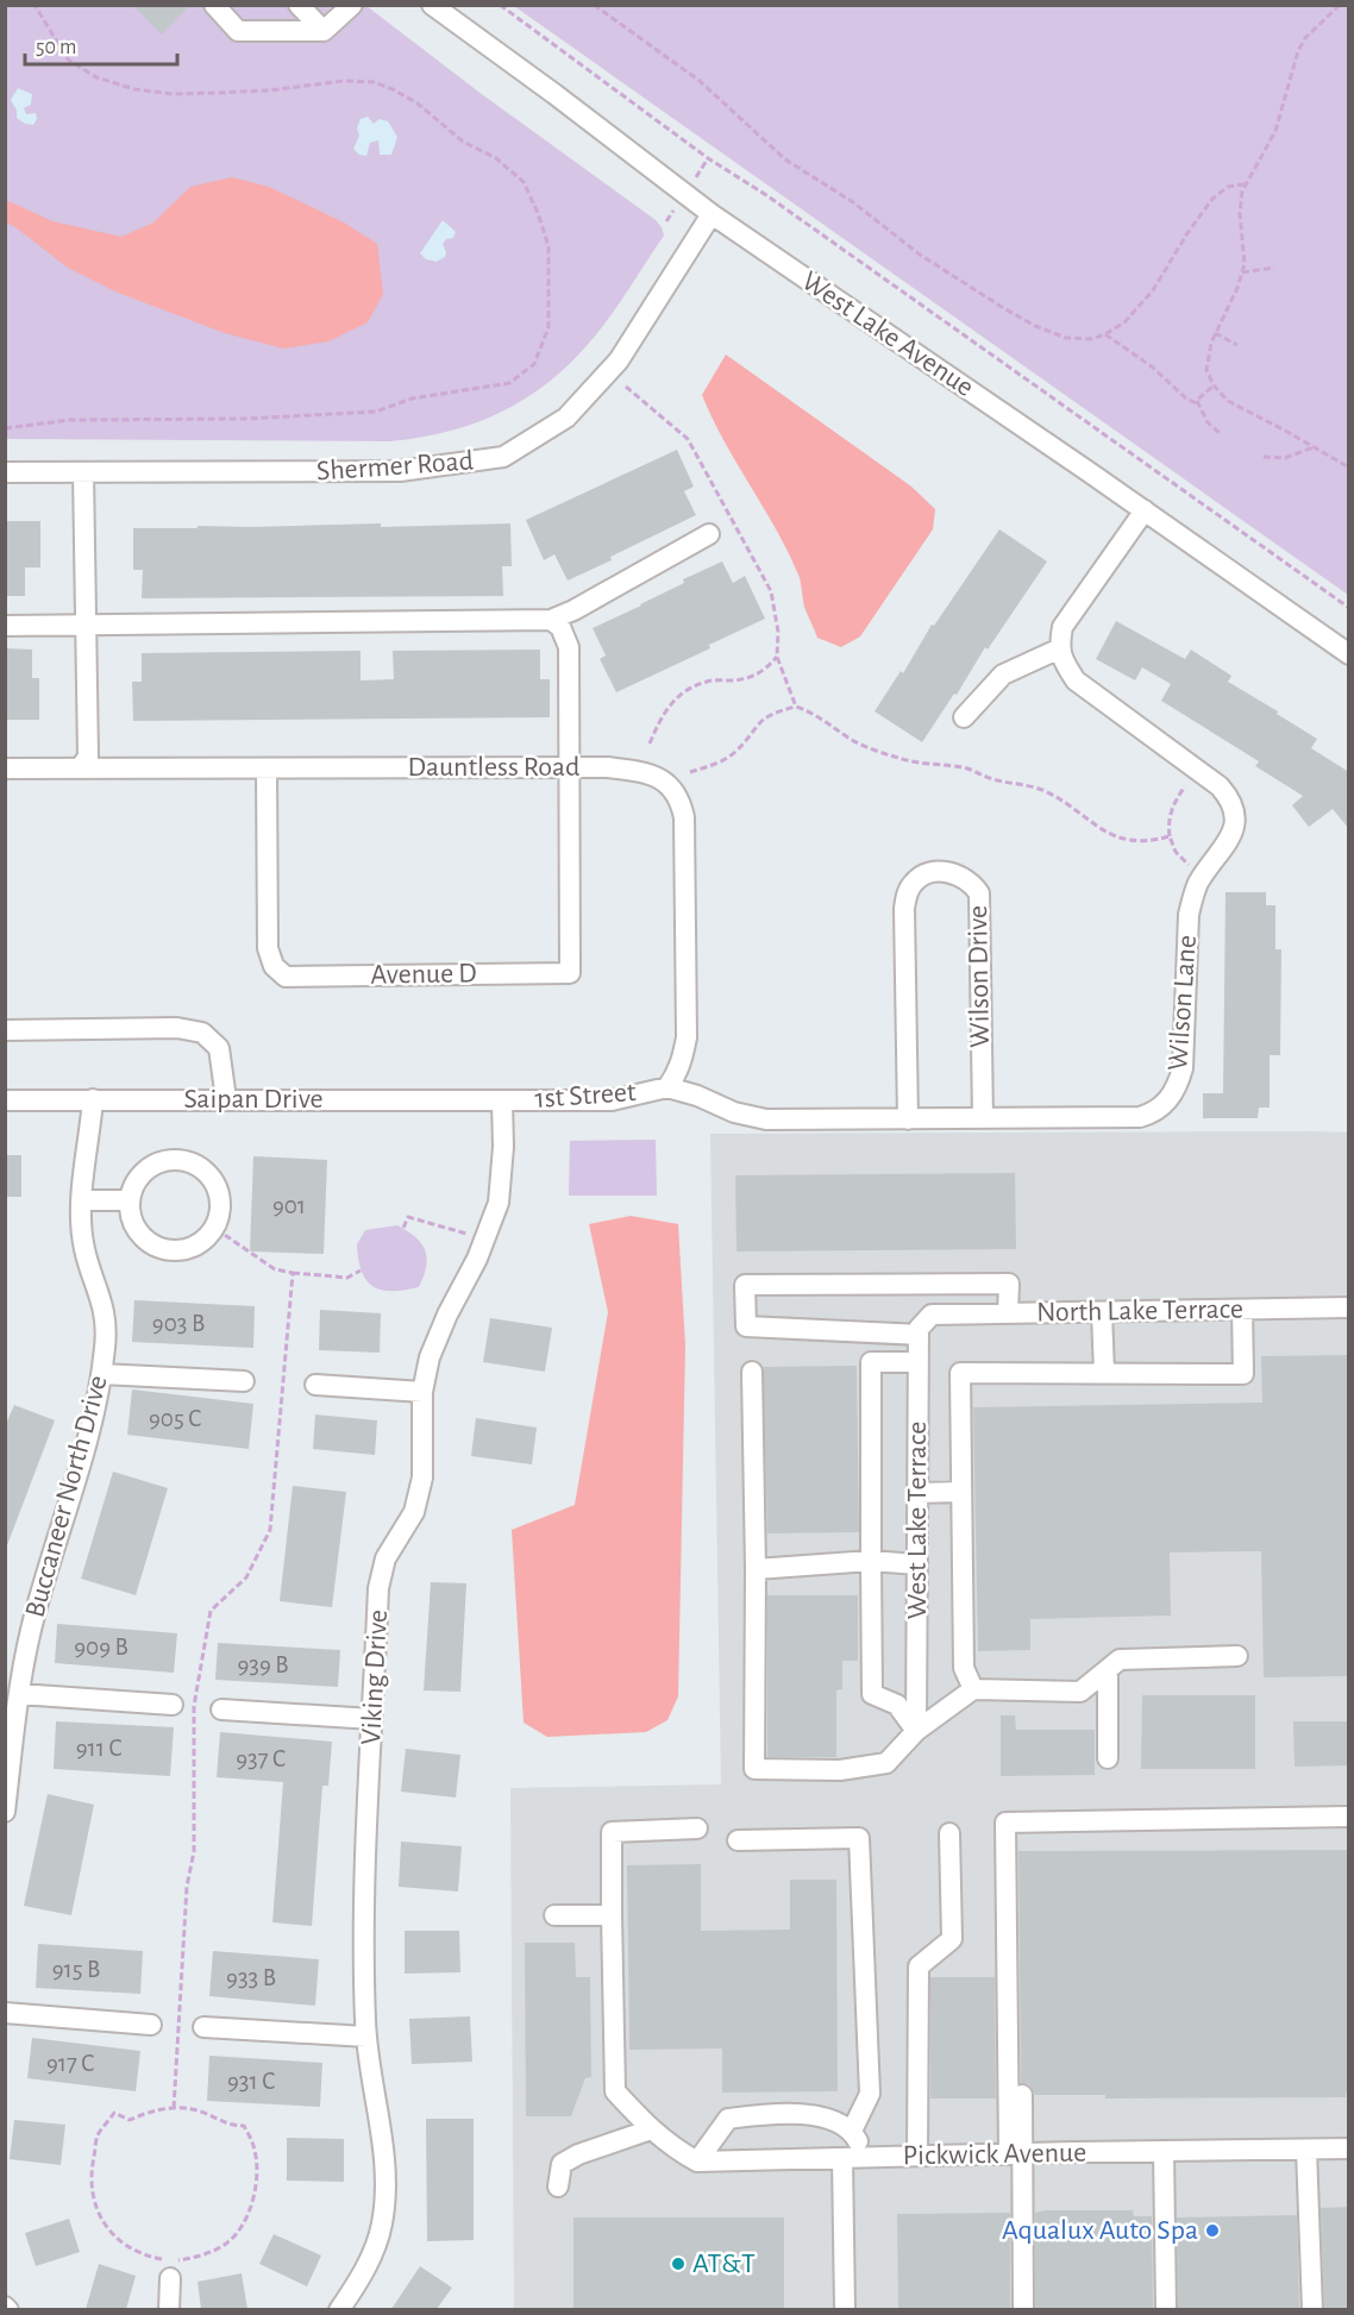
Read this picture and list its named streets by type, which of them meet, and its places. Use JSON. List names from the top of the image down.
{
  "streets": {
    "street": [
      "West Lake Avenue",
      "Shermer Road",
      "Dauntless Road",
      "Avenue D",
      "Wilson Drive",
      "Wilson Lane",
      "1st Street",
      "Saipan Drive",
      "North Lake Terrace",
      "Buccaneer North Drive",
      "West Lake Terrace",
      "Viking Drive",
      "Pickwick Avenue"
    ]
  },
  "crossings": [
    ["West Lake Avenue", "Shermer Road"],
    ["Dauntless Road", "Avenue D"],
    ["Dauntless Road", "Wilson Lane"],
    ["Dauntless Road", "1st Street"],
    ["Wilson Drive", "Wilson Lane"],
    ["Wilson Lane", "1st Street"],
    ["1st Street", "Saipan Drive"],
    ["1st Street", "Viking Drive"],
    ["Saipan Drive", "Buccaneer North Drive"],
    ["Saipan Drive", "Viking Drive"],
    ["North Lake Terrace", "West Lake Terrace"]
  ],
  "places": ["Aqualux Auto Spa", "AT&T"],
  "house_numbers": [
    "901",
    "903 B",
    "905 C",
    "909 B",
    "939 B",
    "911 C",
    "937 C",
    "915 B",
    "933 B",
    "917 C",
    "931 C"
  ],
  "scale_bar": "50 m"
}
